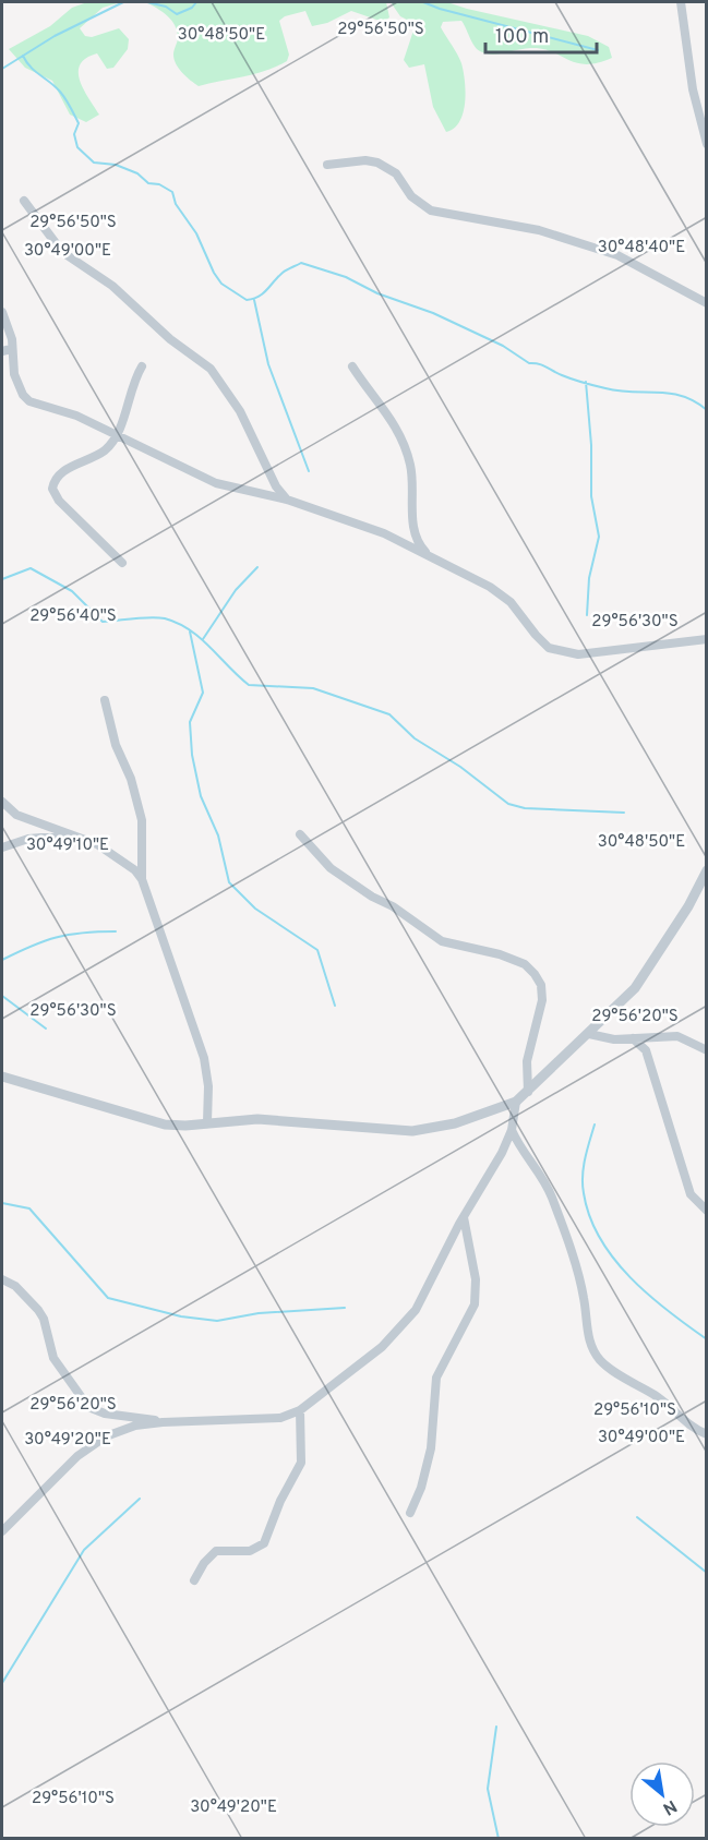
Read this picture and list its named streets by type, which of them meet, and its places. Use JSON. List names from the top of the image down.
{
  "scale_bar": "100 m",
  "north": "bottom right",
  "coordinates": [
    "29°56'50\"S",
    "30°48'50\"E",
    "30°48'40\"E",
    "30°49'00\"E",
    "29°56'40\"S",
    "29°56'30\"S",
    "30°49'10\"E",
    "29°56'20\"S",
    "29°56'10\"S",
    "30°49'20\"E"
  ]
}
